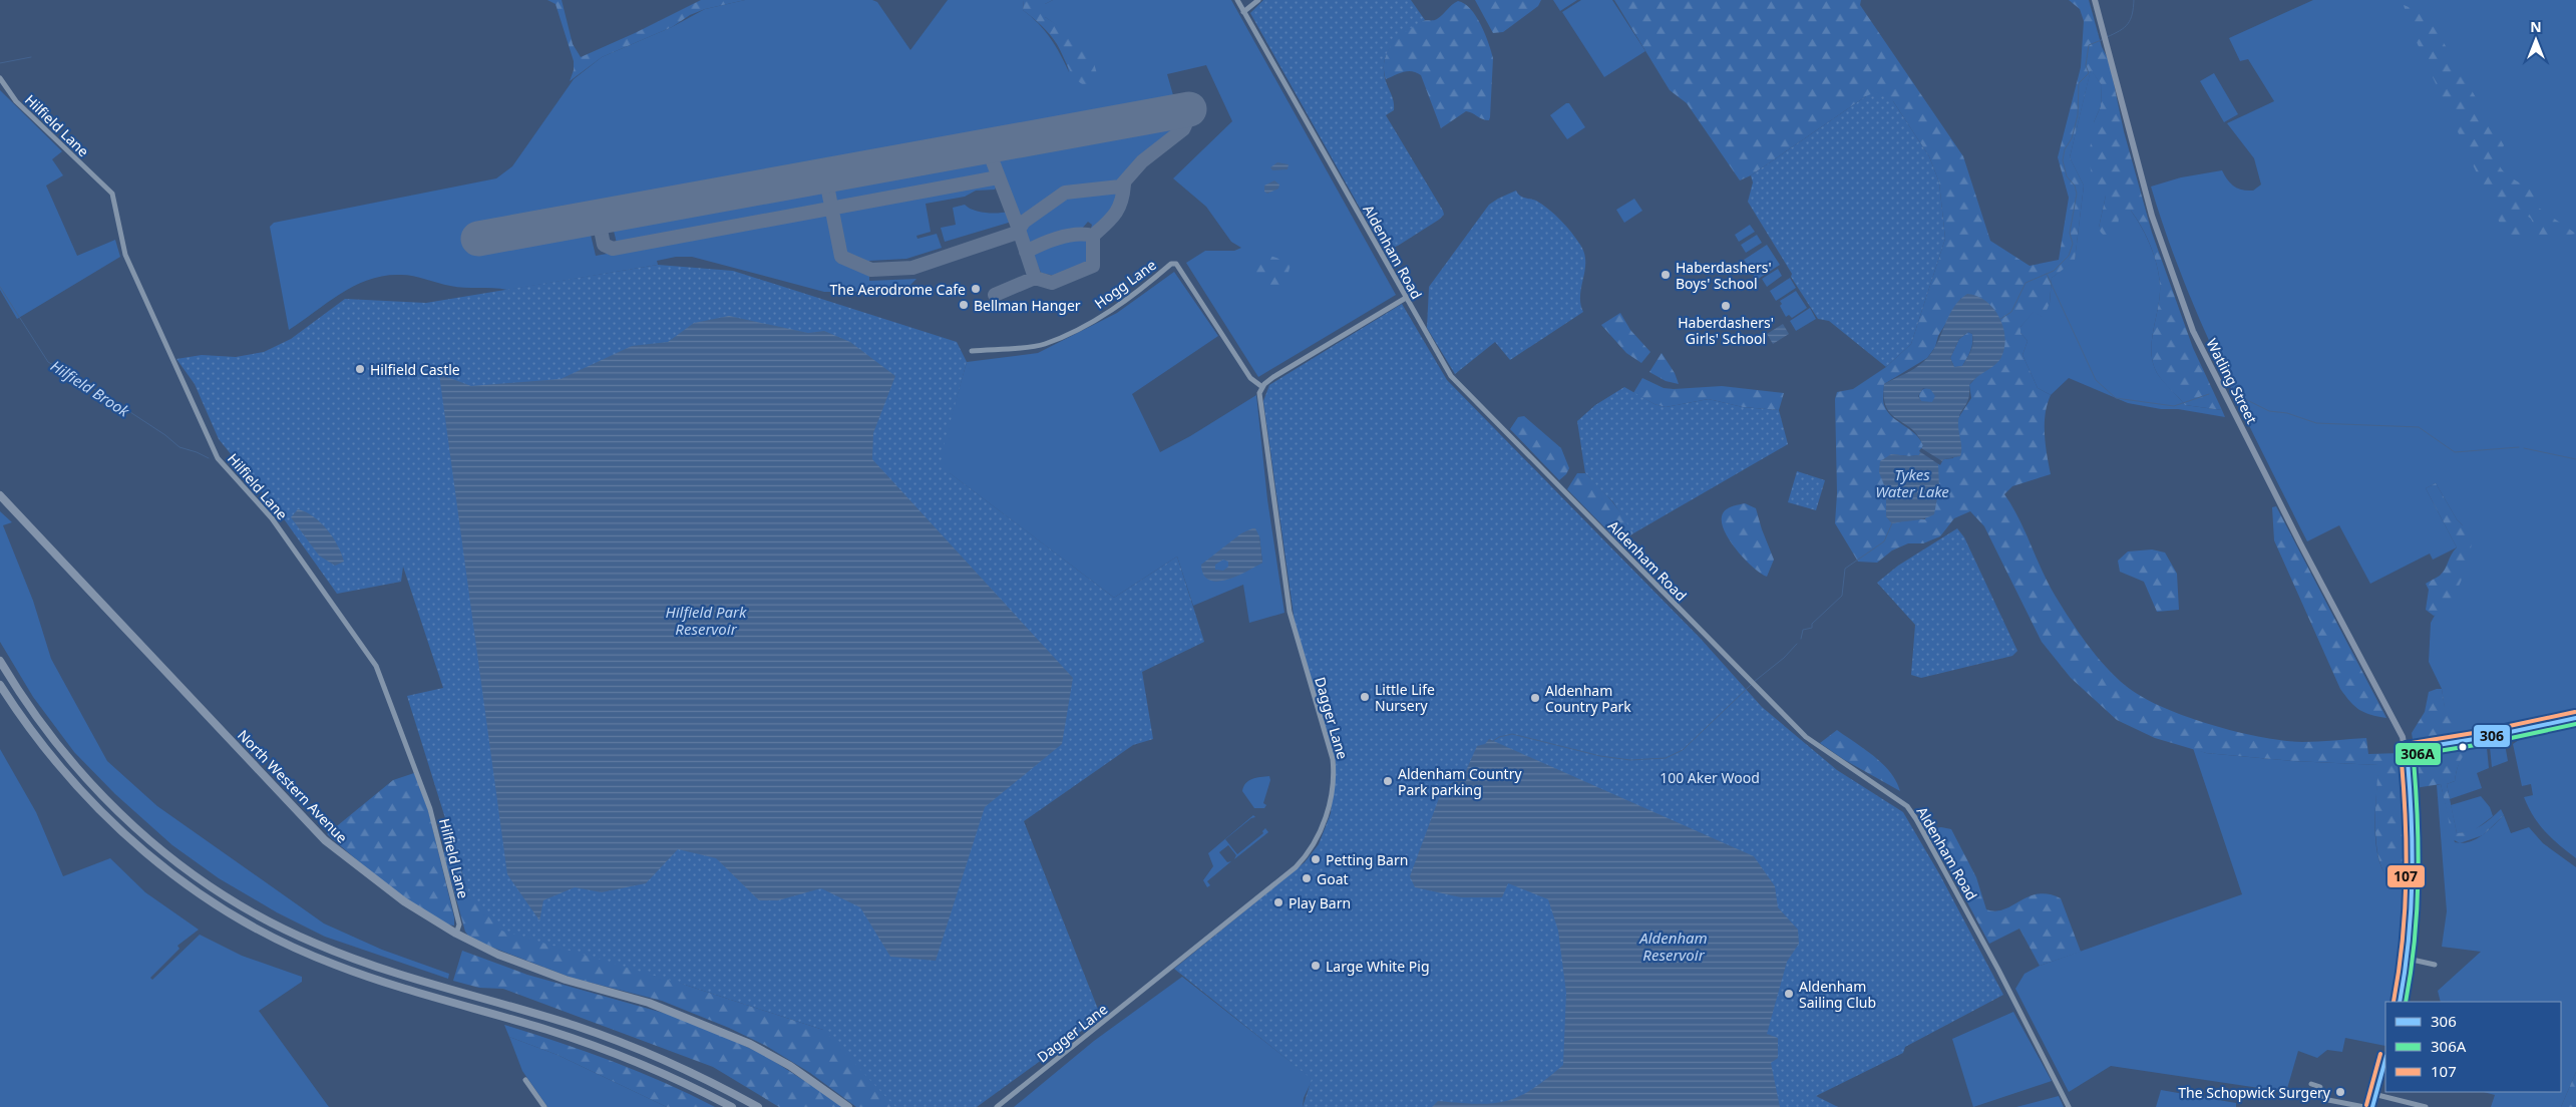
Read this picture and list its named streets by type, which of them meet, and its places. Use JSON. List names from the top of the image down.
{
  "streets": {
    "highway": ["North Western Avenue"],
    "main road": ["Watling Street"],
    "street": [
      "Hilfield Lane",
      "Aldenham Road",
      "Hogg Lane",
      "Dagger Lane"
    ]
  },
  "crossings": [
    ["Hilfield Lane", "North Western Avenue"],
    ["Hogg Lane", "Dagger Lane"]
  ],
  "water": [
    "Hilfield Brook",
    "Tykes Water Lake",
    "Hilfield Park Reservoir",
    "Aldenham Reservoir"
  ],
  "parks": ["100 Aker Wood"],
  "places": [
    "Haberdashers' Boys' School",
    "The Aerodrome Cafe",
    "Bellman Hanger",
    "Haberdashers' Girls' School",
    "Hilfield Castle",
    "Little Life Nursery",
    "Aldenham Country Park",
    "Aldenham Country Park parking",
    "Petting Barn",
    "Goat",
    "Play Barn",
    "Large White Pig",
    "Aldenham Sailing Club",
    "The Schopwick Surgery"
  ],
  "lines": ["transit line 107", "transit line 306", "transit line 306A"],
  "legend": ["306", "306A", "107"],
  "north": "top"
}
